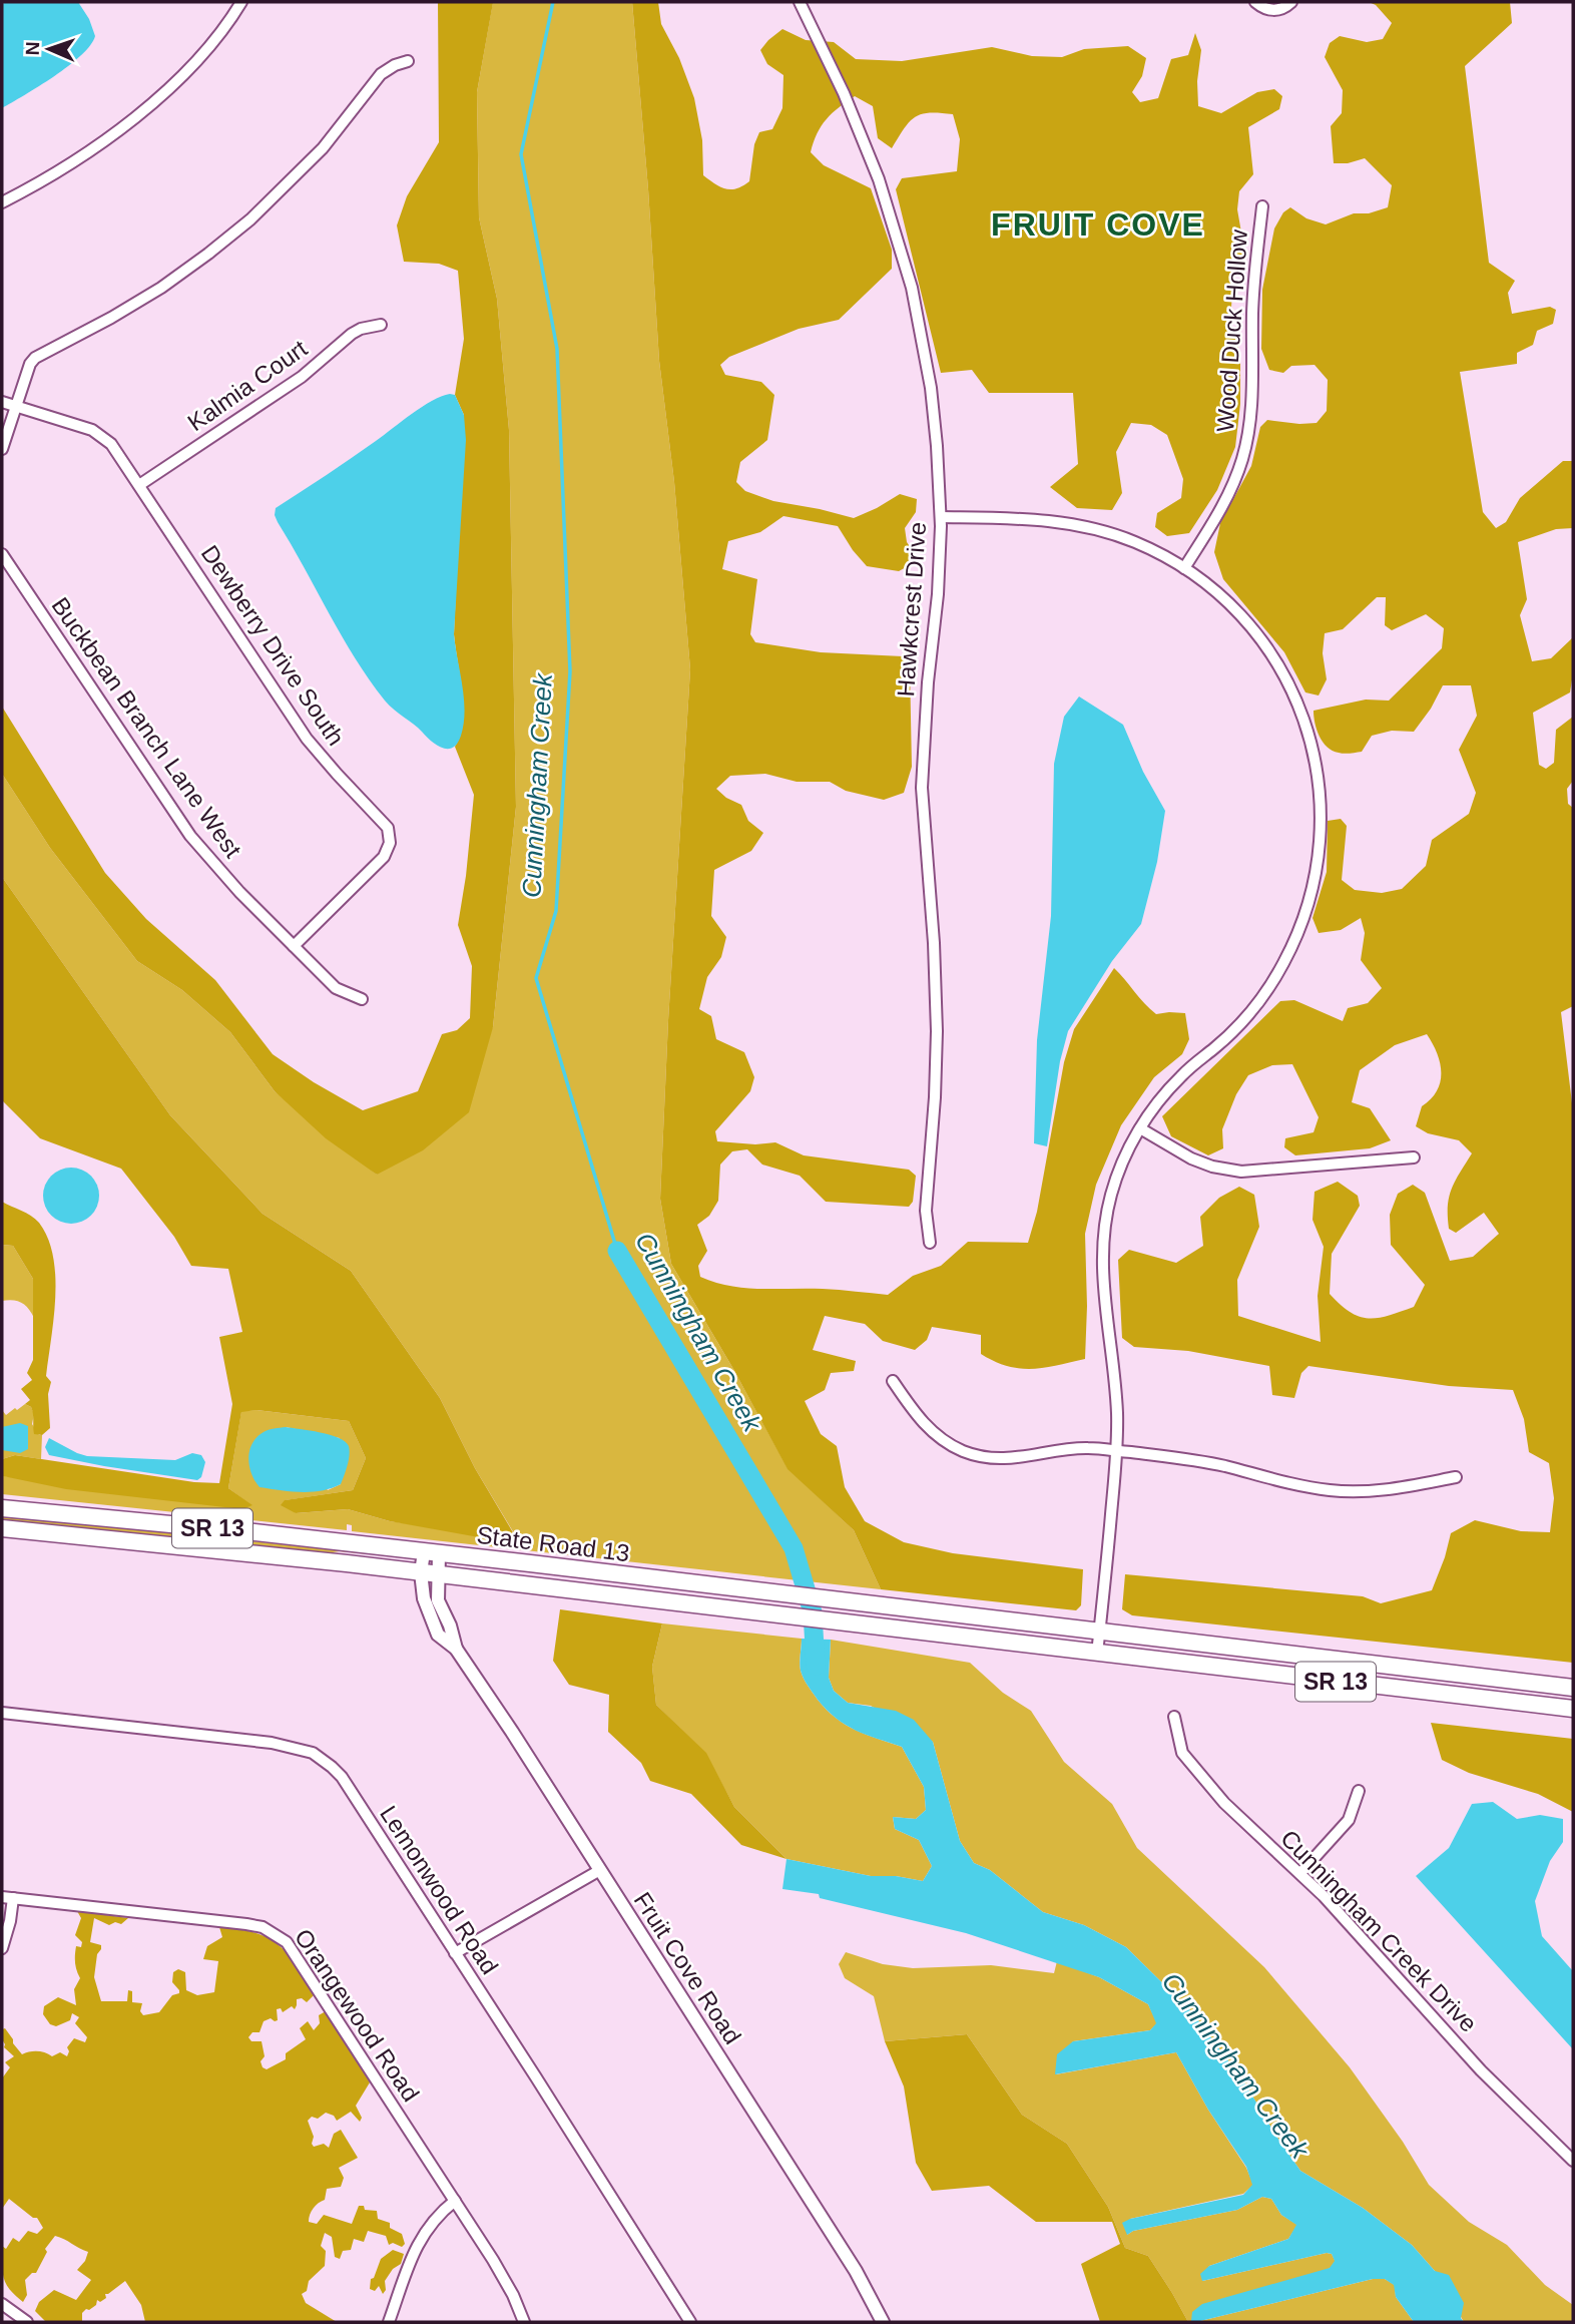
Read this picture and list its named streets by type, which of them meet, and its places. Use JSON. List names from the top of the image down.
{
  "streets": {
    "main road": ["SR 13", "State Road 13"],
    "street": [
      "Wood Duck Hollow",
      "Kalmia Court",
      "Hawkcrest Drive",
      "Dewberry Drive South",
      "Buckbean Branch Lane West",
      "Lemonwood Road",
      "Cunningham Creek Drive",
      "Fruit Cove Road",
      "Orangewood Road"
    ]
  },
  "crossings": [
    ["Kalmia Court", "Dewberry Drive South"],
    ["Dewberry Drive South", "Buckbean Branch Lane West"],
    ["SR 13", "State Road 13"],
    ["State Road 13", "Fruit Cove Road"]
  ],
  "districts": ["FRUIT COVE"],
  "water": ["Cunningham Creek"],
  "north": "left"
}
